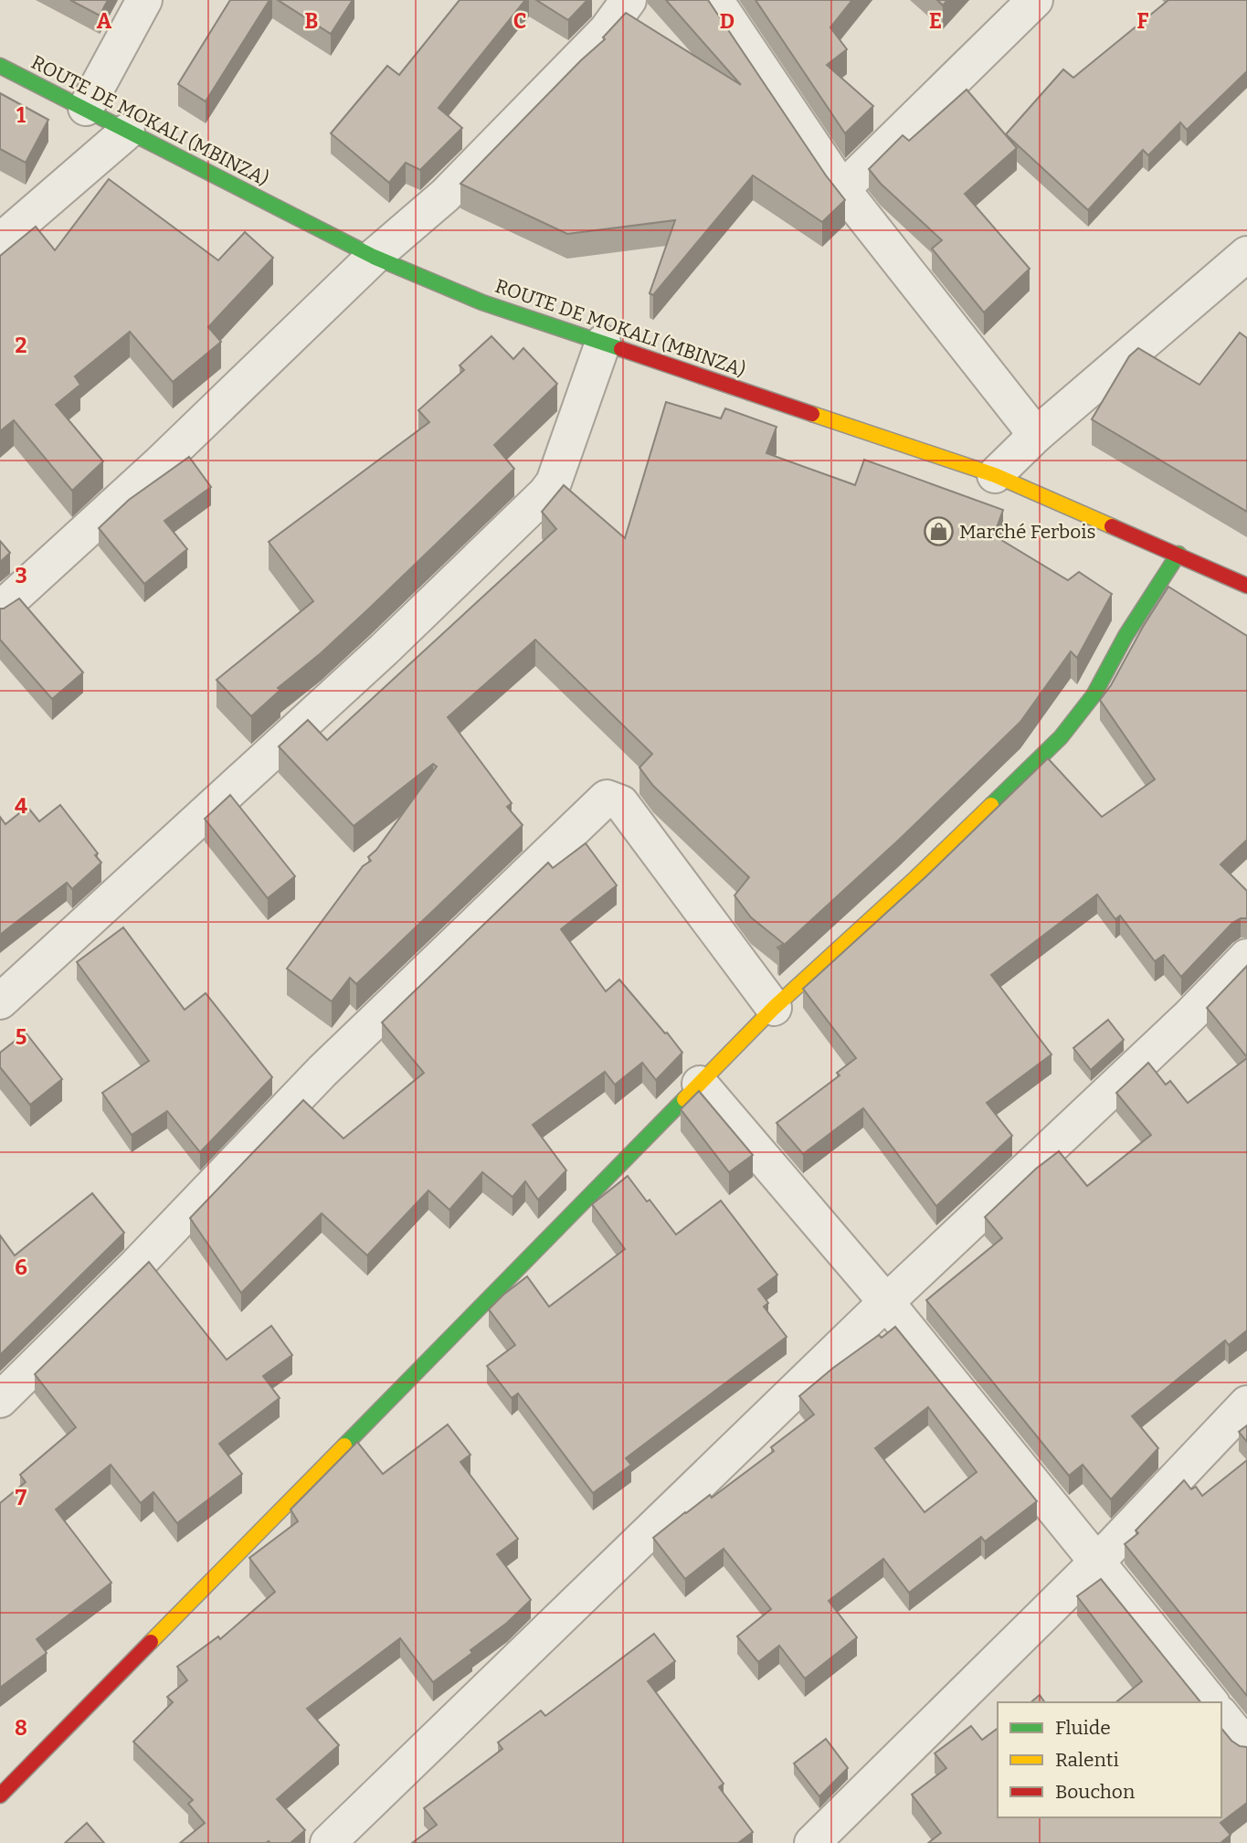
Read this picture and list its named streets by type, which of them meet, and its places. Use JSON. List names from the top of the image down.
{
  "streets": {
    "street": ["ROUTE DE MOKALI (MBINZA)"]
  },
  "places": {
    "shop": ["Marché Ferbois"]
  },
  "legend": ["Fluide", "Ralenti", "Bouchon"],
  "grid": {
    "columns": [
      "A",
      "B",
      "C",
      "D",
      "E",
      "F"
    ],
    "rows": [
      "1",
      "2",
      "3",
      "4",
      "5",
      "6",
      "7",
      "8"
    ]
  }
}
